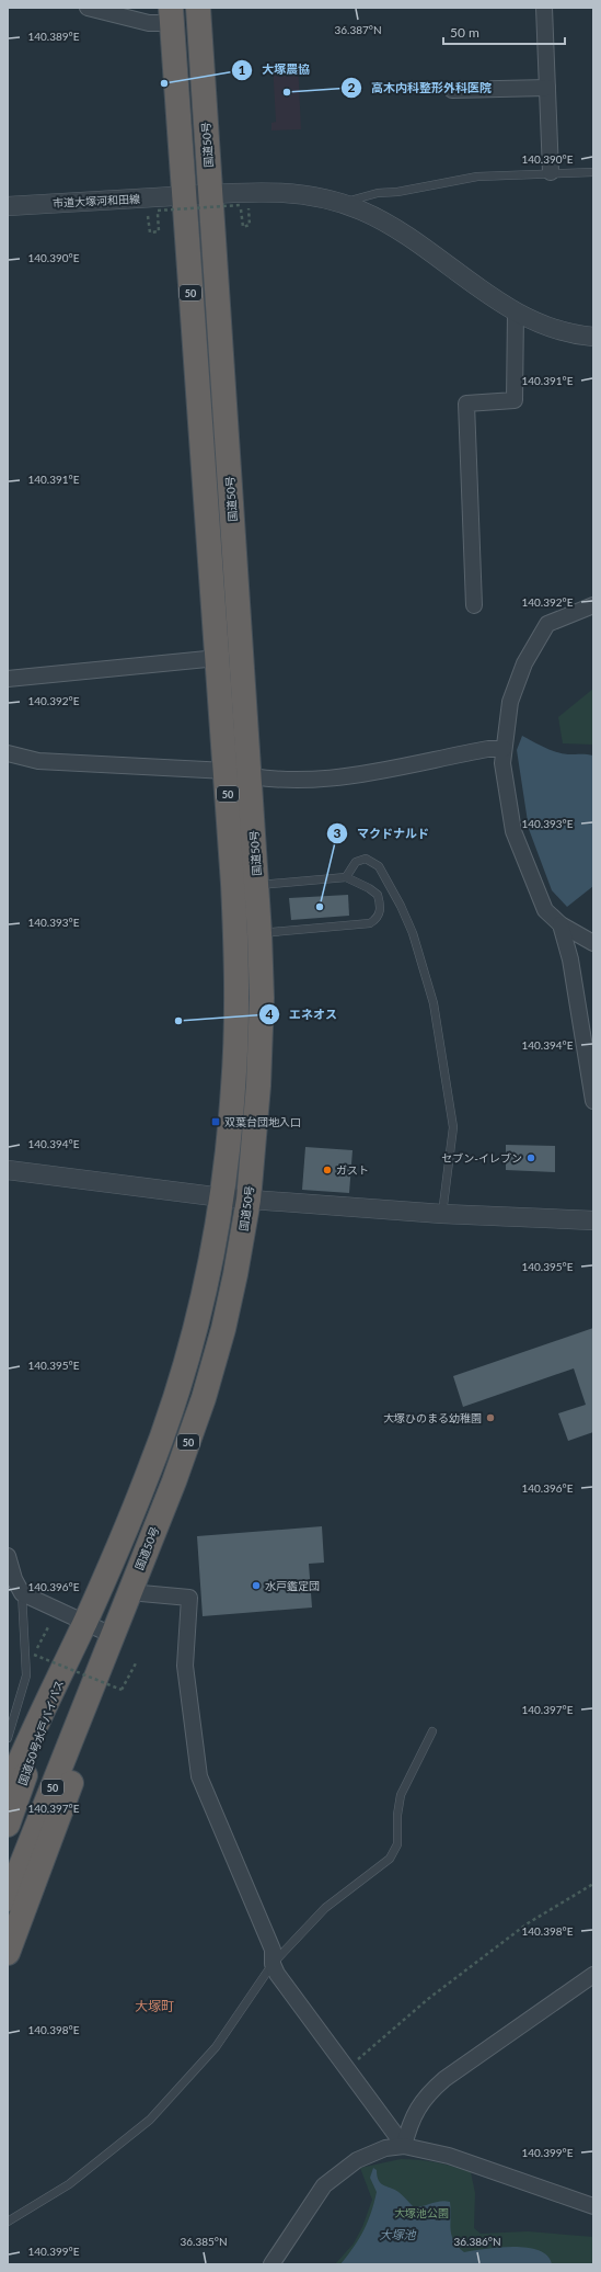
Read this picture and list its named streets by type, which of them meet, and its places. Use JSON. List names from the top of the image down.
{
  "streets": {
    "highway": ["国道50号", "50", "国道50号水戸バイパス"],
    "street": ["市道大塚河和田線"]
  },
  "crossings": [
    ["国道50号", "市道大塚河和田線"],
    ["国道50号", "50"],
    ["市道大塚河和田線", "50"],
    ["50", "国道50号水戸バイパス"]
  ],
  "districts": ["大塚町"],
  "water": ["大塚池"],
  "parks": ["大塚池公園"],
  "places": {
    "other": [
      "大塚農協",
      "高木内科整形外科医院",
      "マクドナルド",
      "エネオス",
      "セブン-イレブン",
      "ガスト",
      "大塚ひのまる幼稚園",
      "水戸鑑定団"
    ],
    "transit": ["双葉台団地入口"]
  },
  "scale_bar": "50 m",
  "coordinates": [
    "36.387°N",
    "140.389°E",
    "140.390°E",
    "140.391°E",
    "140.392°E",
    "140.393°E",
    "140.394°E",
    "140.395°E",
    "140.396°E",
    "140.397°E",
    "140.398°E",
    "140.399°E",
    "36.385°N",
    "36.386°N"
  ]
}
